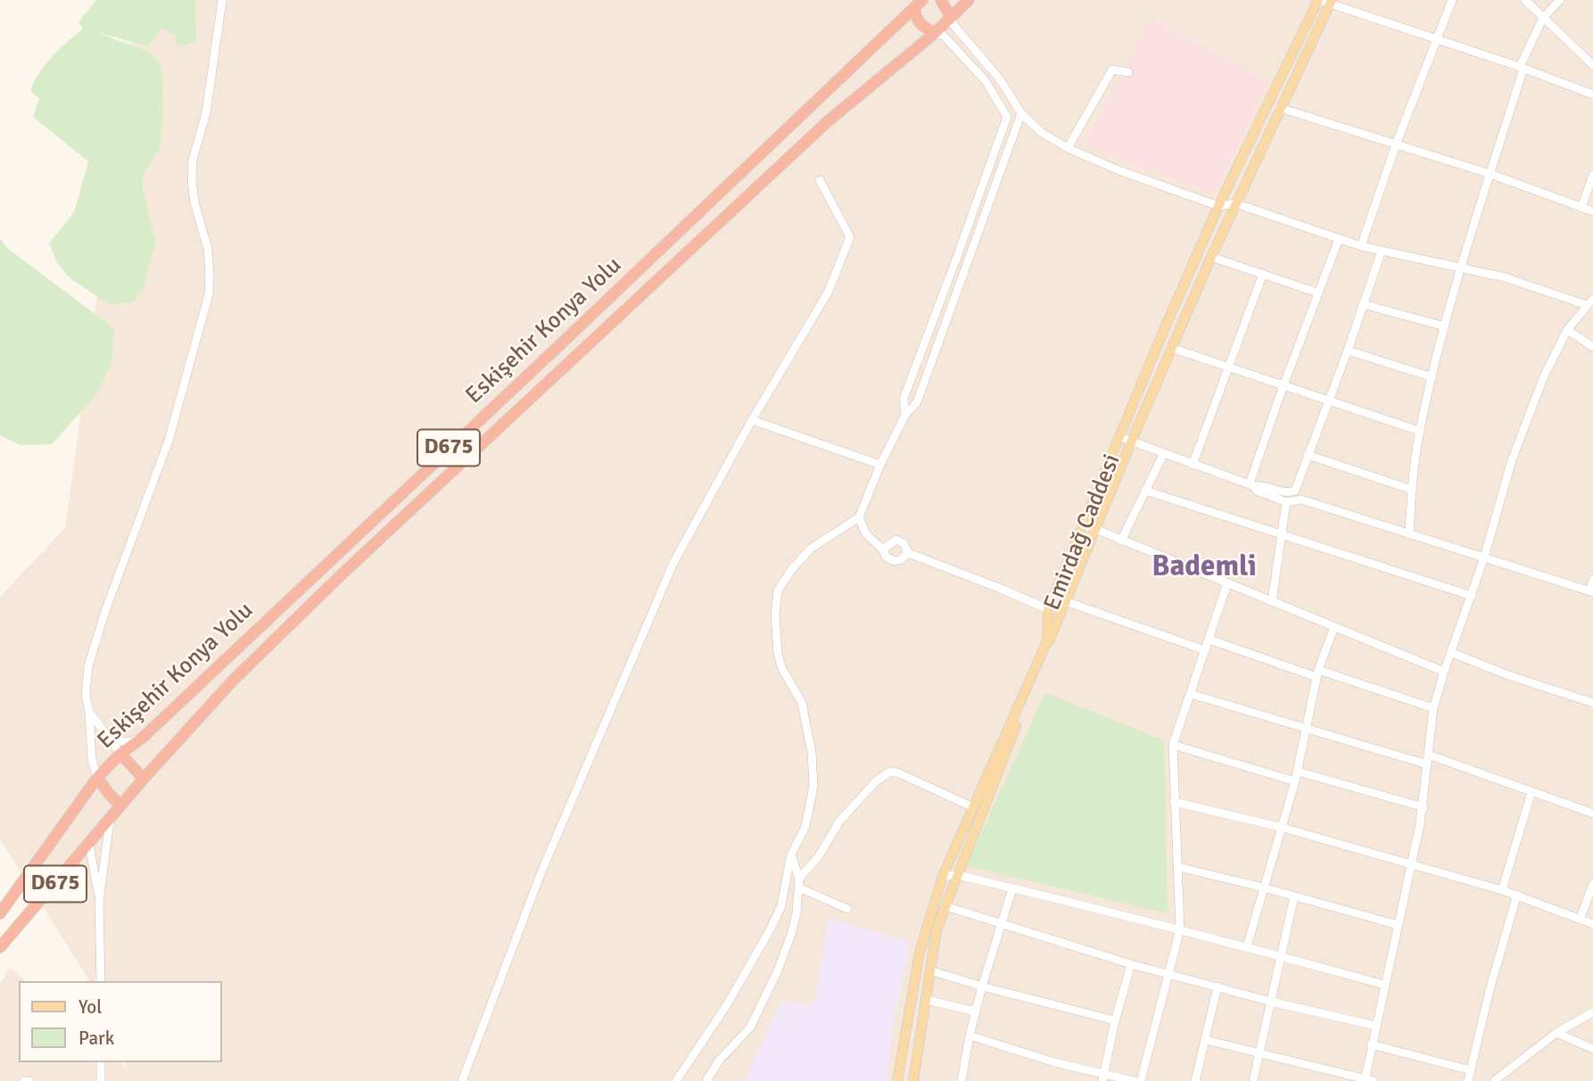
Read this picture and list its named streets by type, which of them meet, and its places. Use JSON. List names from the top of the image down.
{
  "streets": {
    "highway": ["Eskişehir Konya Yolu", "D675"],
    "main road": ["Emirdağ Caddesi"]
  },
  "districts": ["Bademli"],
  "legend": ["Yol", "Park"]
}
